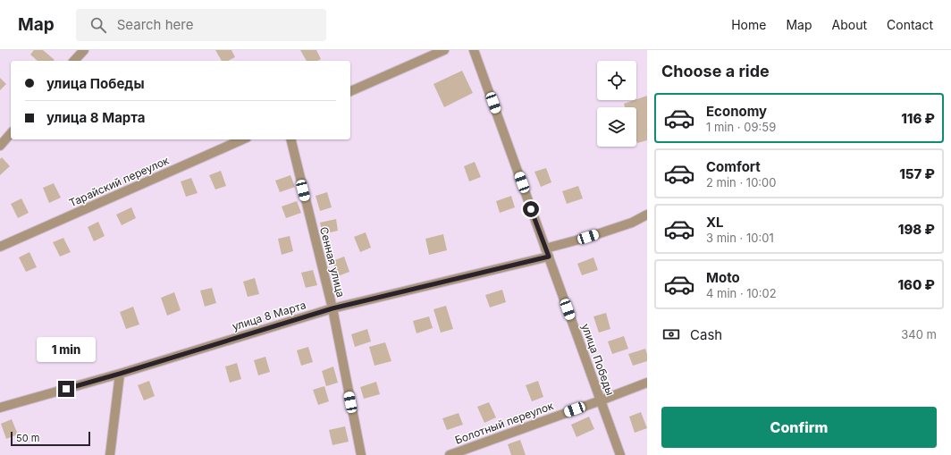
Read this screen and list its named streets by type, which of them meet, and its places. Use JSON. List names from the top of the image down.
{
  "streets": {
    "street": [
      "Тарайский переулок",
      "Сенная улица",
      "улица 8 Марта",
      "улица Победы",
      "Болотный переулок"
    ]
  },
  "crossings": [
    ["Сенная улица", "улица 8 Марта"],
    ["улица 8 Марта", "улица Победы"],
    ["улица Победы", "Болотный переулок"]
  ],
  "scale_bar": "50 m",
  "page": {
    "header": "Map",
    "search": "Search here",
    "nav": [
      "Home",
      "Map",
      "About",
      "Contact"
    ],
    "heading": "Choose a ride",
    "banner": ["улица Победы", "улица 8 Марта"],
    "list": [
      {
        "name": "Economy",
        "note": "1 min · 09:59",
        "value": "116 ₽"
      },
      {
        "name": "Comfort",
        "note": "2 min · 10:00",
        "value": "157 ₽"
      },
      {
        "name": "XL",
        "note": "3 min · 10:01",
        "value": "198 ₽"
      },
      {
        "name": "Moto",
        "note": "4 min · 10:02",
        "value": "160 ₽"
      }
    ],
    "pay": ["Cash", "340 m"],
    "bubble": "1 min",
    "buttons": "Confirm",
    "scale": "50 m"
  }
}
